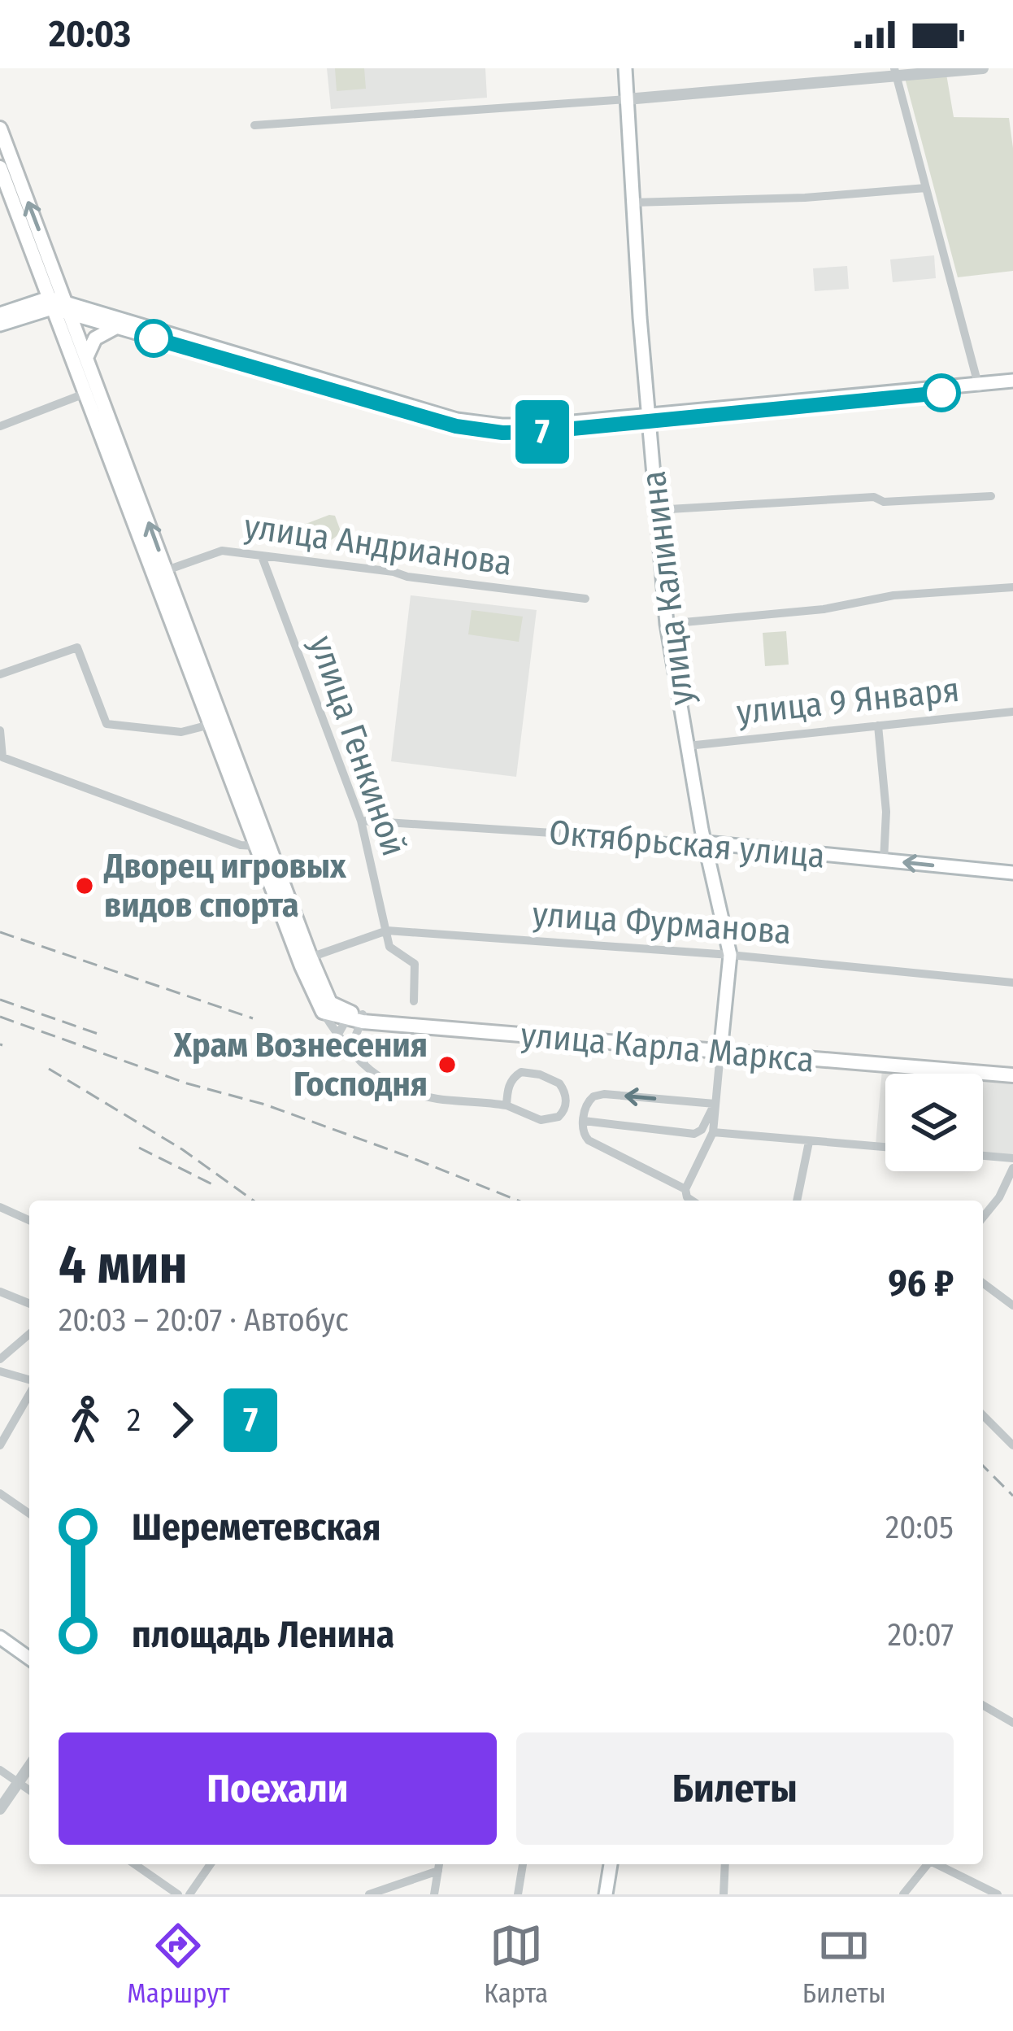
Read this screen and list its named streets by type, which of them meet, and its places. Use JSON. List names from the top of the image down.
{
  "streets": {
    "main road": ["улица Калинина", "Октябрьская улица", "улица Карла Маркса"],
    "street": [
      "улица Андрианова",
      "улица 9 Января",
      "улица Генкиной",
      "улица Фурманова"
    ]
  },
  "crossings": [
    ["улица Андрианова", "улица Генкиной"],
    ["улица Калинина", "улица 9 Января"],
    ["улица Калинина", "Октябрьская улица"],
    ["улица Калинина", "улица Фурманова"],
    ["улица Калинина", "улица Карла Маркса"],
    ["улица Генкиной", "Октябрьская улица"],
    ["улица Генкиной", "улица Фурманова"]
  ],
  "places": ["Дворец игровых видов спорта", "Храм Вознесения Господня"],
  "lines": ["bus line 7"],
  "page": {
    "status": "20:03",
    "on_map": "7",
    "heading": ["4 мин", "20:03 – 20:07 · Автобус", "96 ₽"],
    "legs": ["2", "7"],
    "list": [
      {
        "name": "Шереметевская",
        "value": "20:05"
      },
      {
        "name": "площадь Ленина",
        "value": "20:07"
      }
    ],
    "buttons": ["Поехали", "Билеты"],
    "tabs": ["Маршрут", "Карта", "Билеты"]
  }
}
